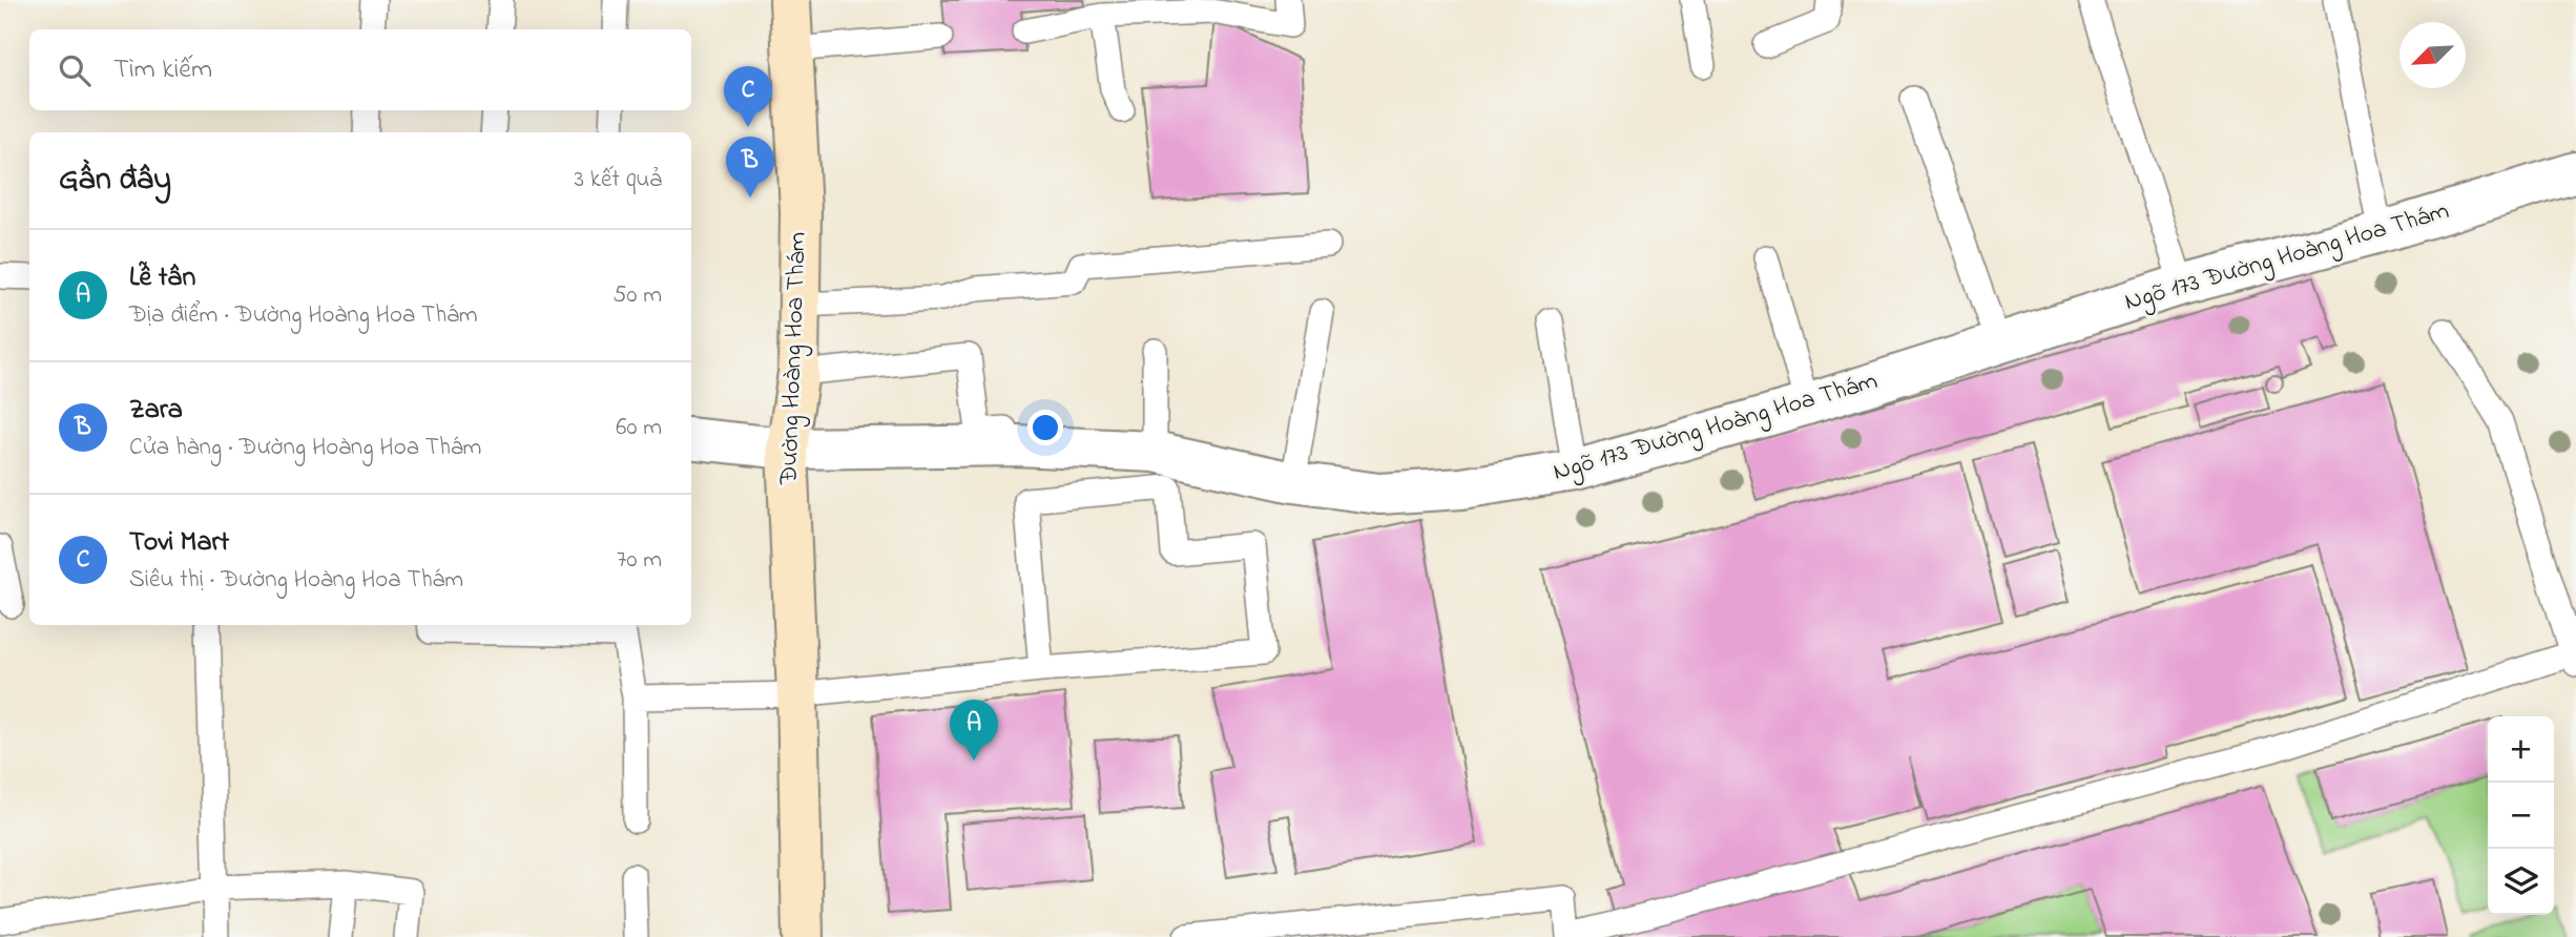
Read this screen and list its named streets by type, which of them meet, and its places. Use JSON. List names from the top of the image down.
{
  "streets": {
    "main road": ["Đường Hoàng Hoa Thám"],
    "street": ["Ngõ 173 Đường Hoàng Hoa Thám"]
  },
  "crossings": [
    ["Ngõ 173 Đường Hoàng Hoa Thám", "Đường Hoàng Hoa Thám"]
  ],
  "north": "bottom left",
  "page": {
    "search": "Tìm kiếm",
    "pins": ["C", "B", "A"],
    "heading": ["Gần đây", "3 kết quả"],
    "list": [
      {
        "mark": "A",
        "name": "Lễ tân",
        "note": "Địa điểm · Đường Hoàng Hoa Thám",
        "value": "50 m"
      },
      {
        "mark": "B",
        "name": "Zara",
        "note": "Cửa hàng · Đường Hoàng Hoa Thám",
        "value": "60 m"
      },
      {
        "mark": "C",
        "name": "Tovi Mart",
        "note": "Siêu thị · Đường Hoàng Hoa Thám",
        "value": "70 m"
      }
    ],
    "map_buttons": ["+", "−"]
  }
}
